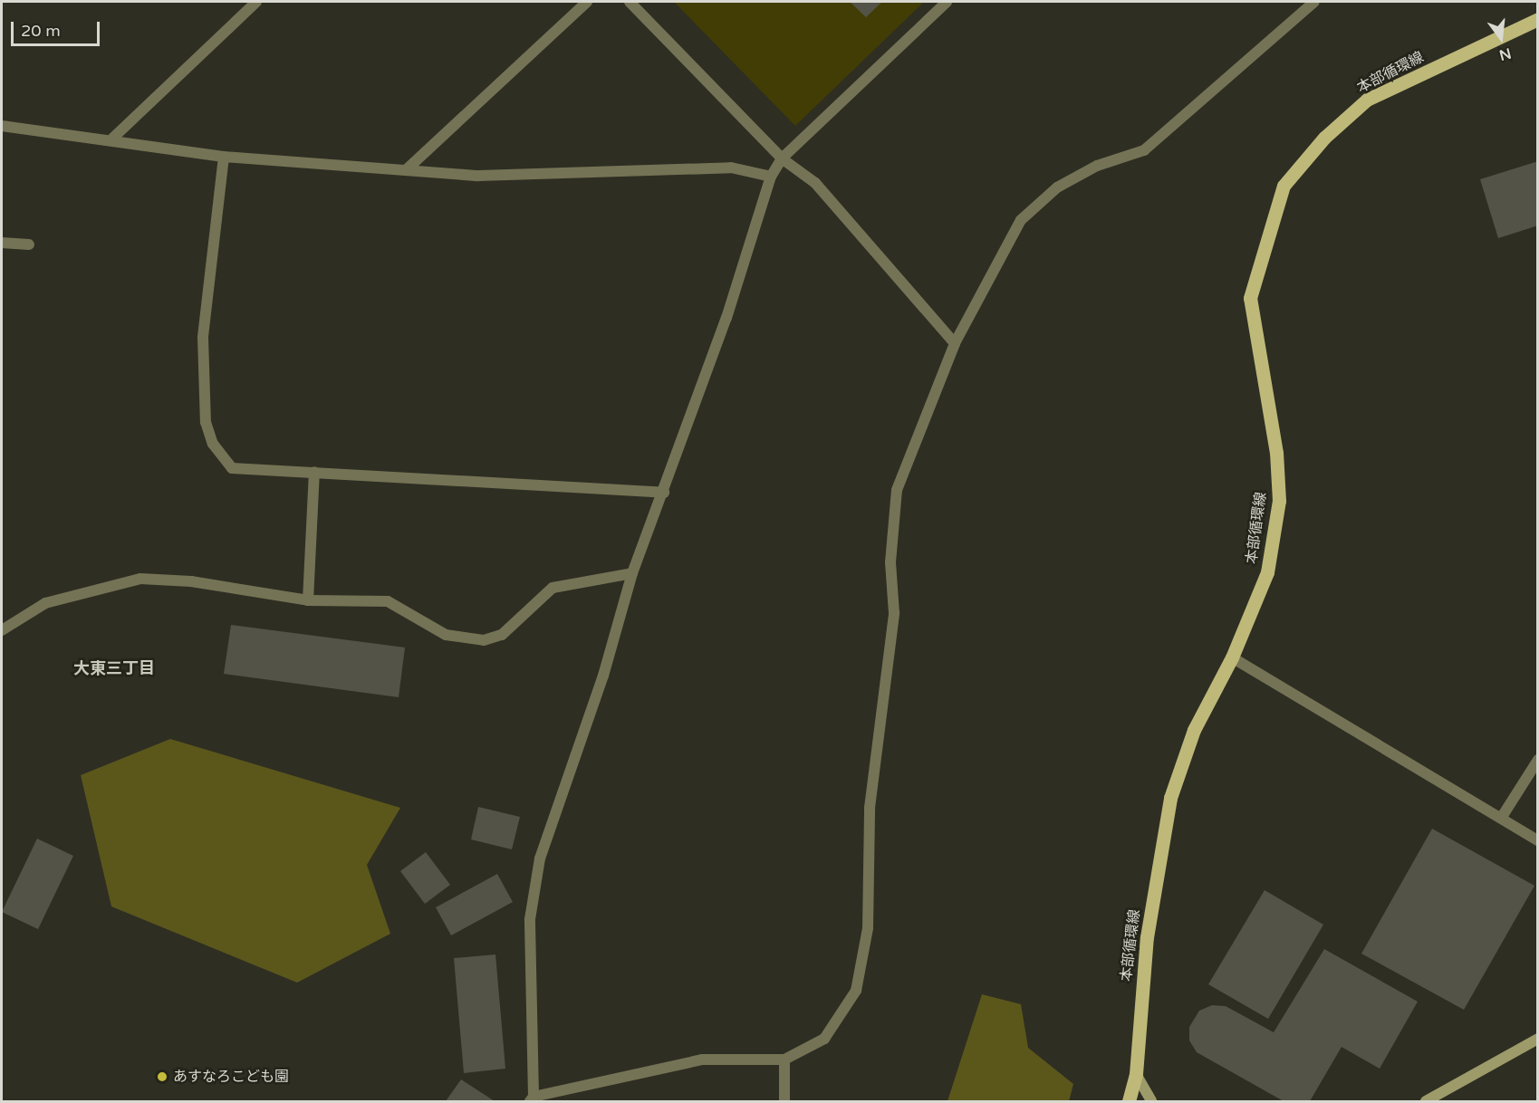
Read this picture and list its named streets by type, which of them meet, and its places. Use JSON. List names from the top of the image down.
{
  "streets": {
    "main road": ["本部循環線"]
  },
  "districts": ["大東三丁目"],
  "places": ["あすなろこども園"],
  "scale_bar": "20 m",
  "north": "bottom"
}
